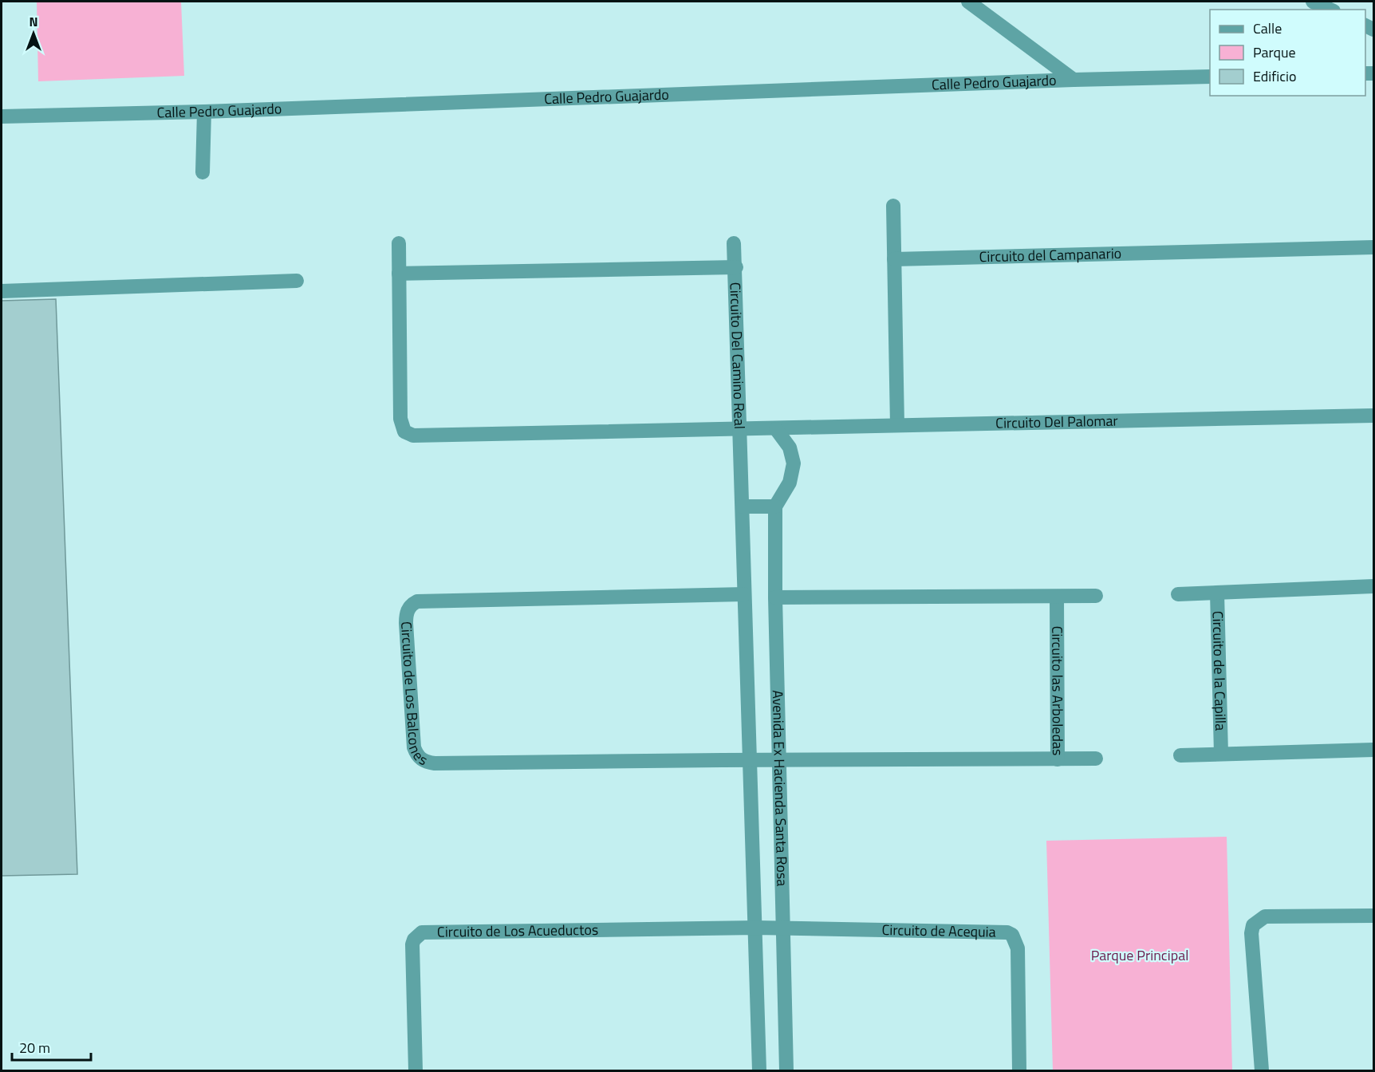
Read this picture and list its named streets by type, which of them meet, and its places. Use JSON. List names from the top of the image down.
{
  "streets": {
    "street": [
      "Calle Pedro Guajardo",
      "Circuito del Campanario",
      "Circuito Del Camino Real",
      "Circuito Del Palomar",
      "Circuito de la Capilla",
      "Circuito de Los Balcones",
      "Circuito las Arboledas",
      "Avenida Ex Hacienda Santa Rosa",
      "Circuito de Los Acueductos",
      "Circuito de Acequia"
    ]
  },
  "crossings": [
    ["Circuito Del Camino Real", "Circuito Del Palomar"],
    ["Circuito Del Camino Real", "Avenida Ex Hacienda Santa Rosa"],
    ["Circuito Del Palomar", "Avenida Ex Hacienda Santa Rosa"],
    ["Circuito de Los Balcones", "Circuito las Arboledas"],
    ["Circuito de Los Balcones", "Avenida Ex Hacienda Santa Rosa"],
    ["Circuito las Arboledas", "Avenida Ex Hacienda Santa Rosa"],
    ["Avenida Ex Hacienda Santa Rosa", "Circuito de Los Acueductos"],
    ["Avenida Ex Hacienda Santa Rosa", "Circuito de Acequia"],
    ["Circuito de Los Acueductos", "Circuito de Acequia"]
  ],
  "parks": ["Parque Principal"],
  "legend": ["Calle", "Parque", "Edificio"],
  "scale_bar": "20 m",
  "north": "top"
}
